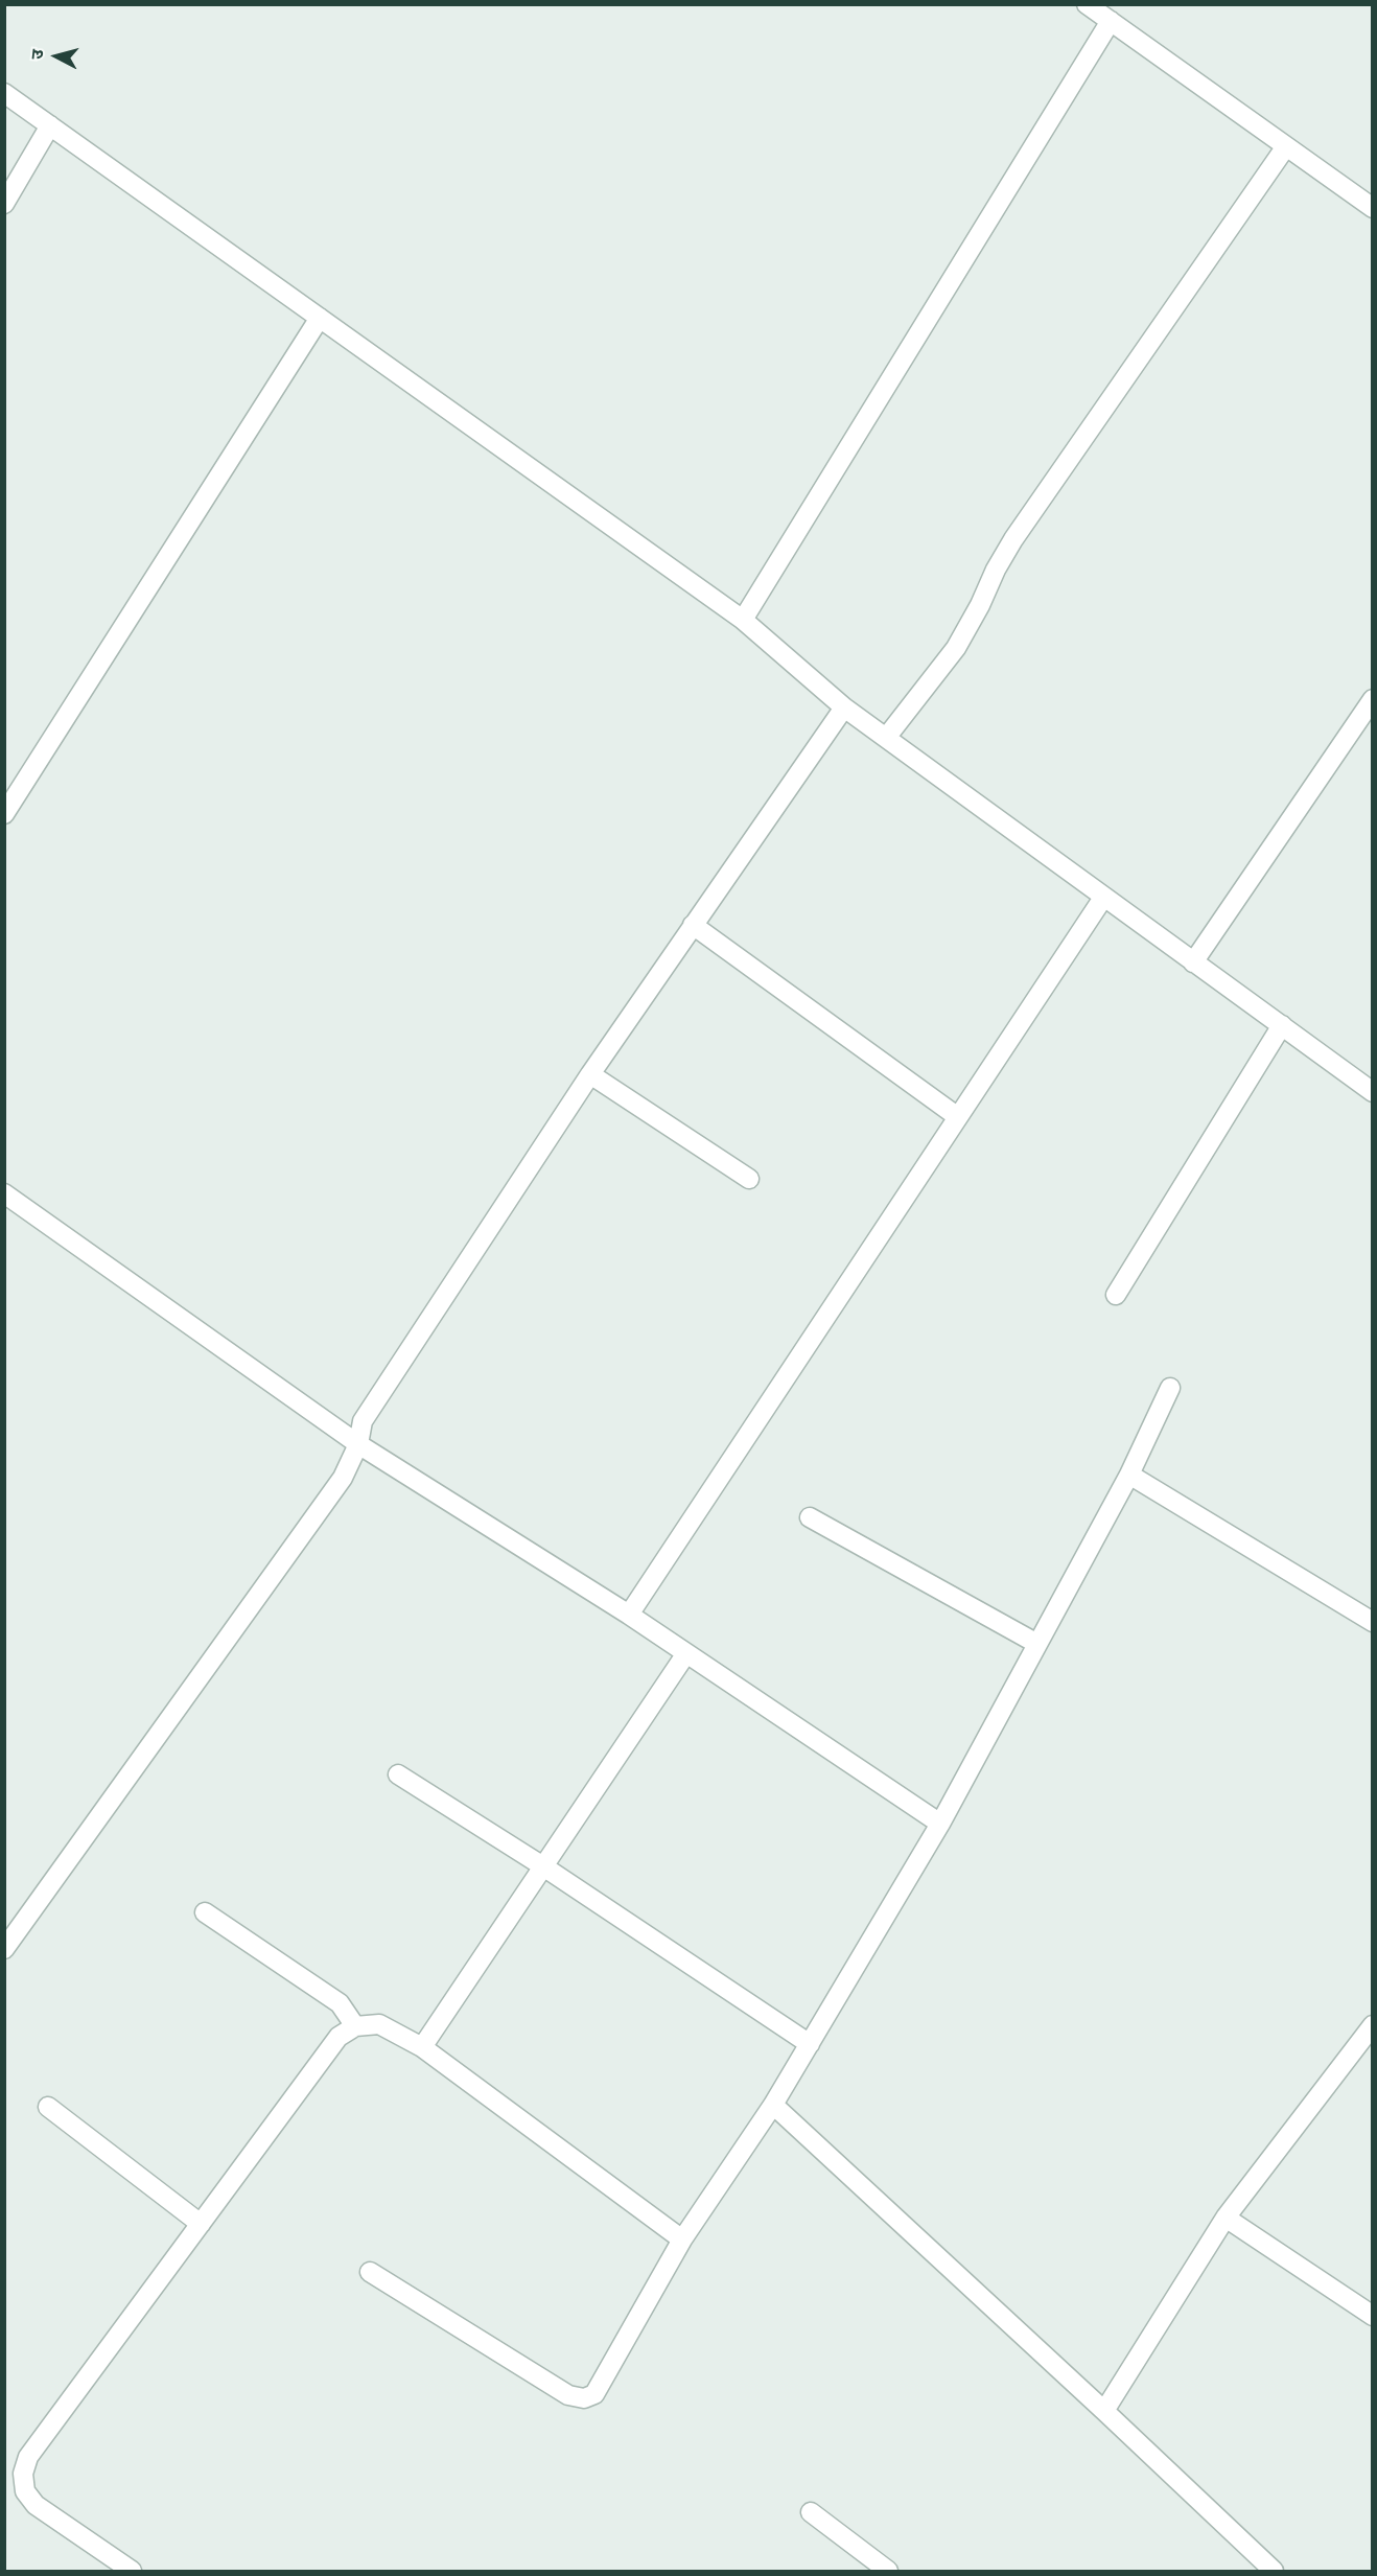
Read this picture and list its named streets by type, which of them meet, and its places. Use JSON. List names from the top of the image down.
{
  "north": "left"
}
